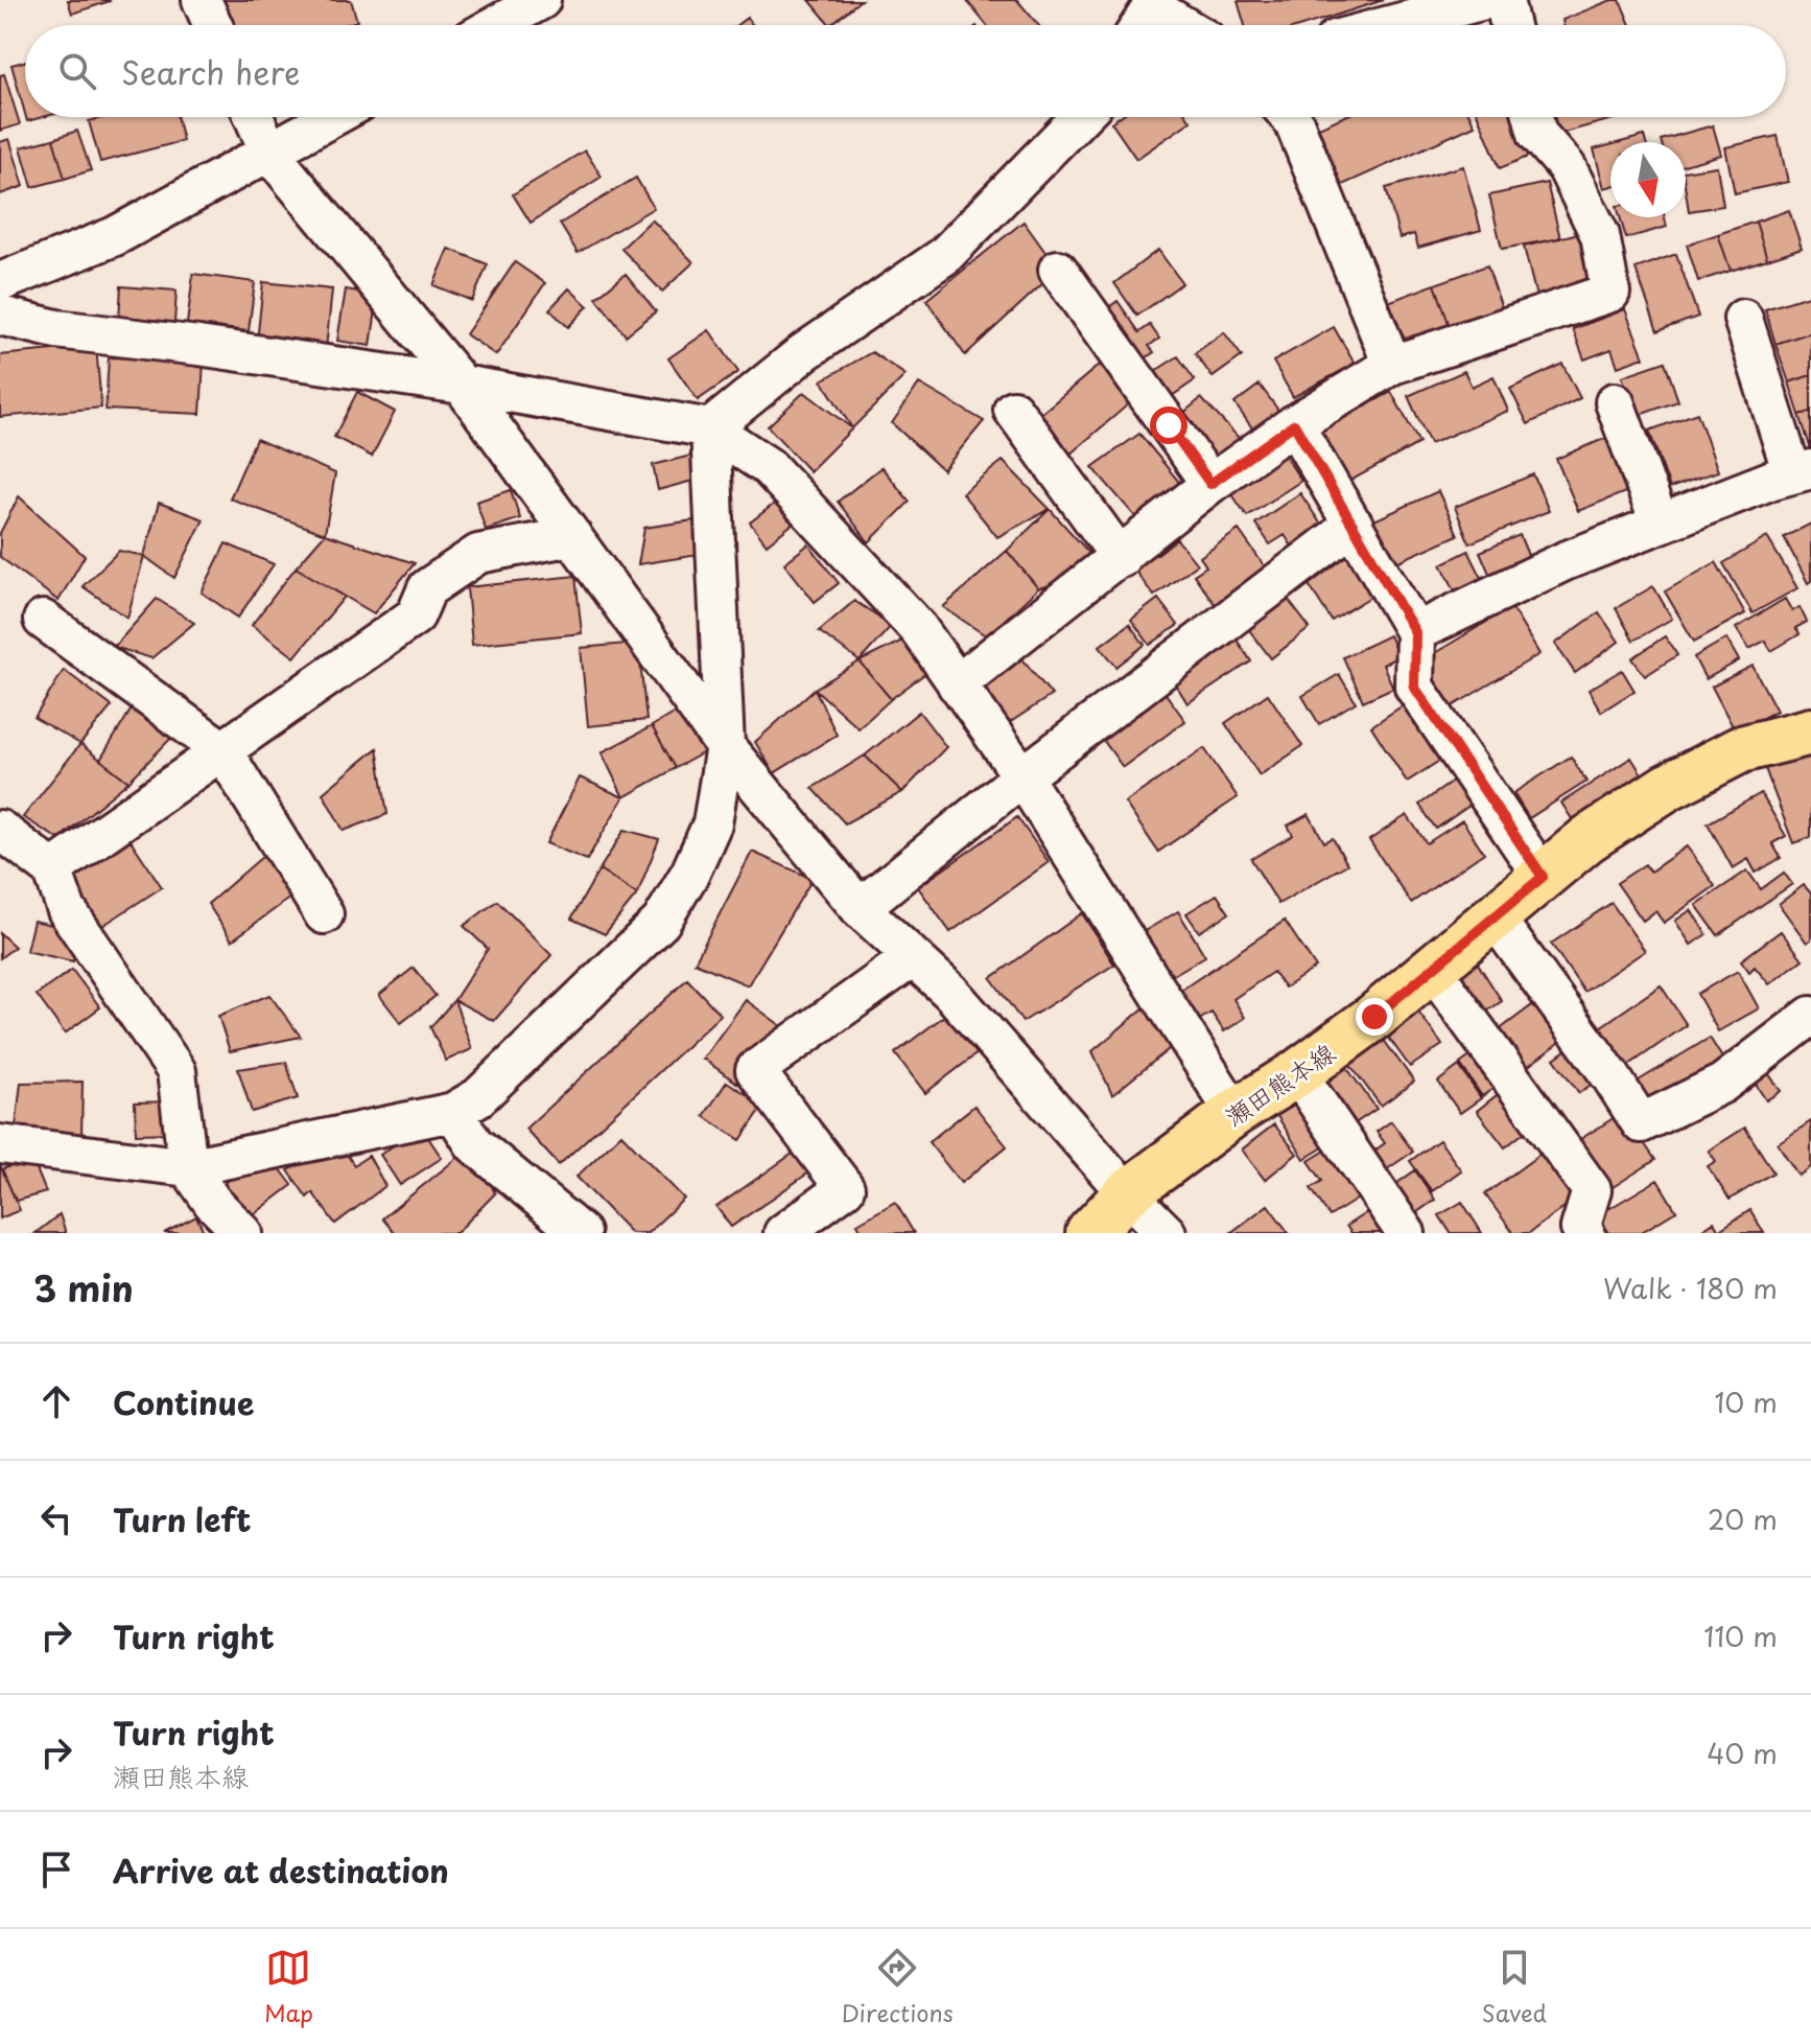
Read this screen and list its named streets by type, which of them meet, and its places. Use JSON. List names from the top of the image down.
{
  "streets": {
    "main road": ["瀬田熊本線"]
  },
  "north": "bottom",
  "page": {
    "search": "Search here",
    "heading": ["3 min", "Walk · 180 m"],
    "list": [
      ["Continue", "10 m"],
      ["Turn left", "20 m"],
      ["Turn right", "110 m"],
      ["Turn right", "瀬田熊本線", "40 m"],
      "Arrive at destination"
    ],
    "nav": ["Map", "Directions", "Saved"]
  }
}
